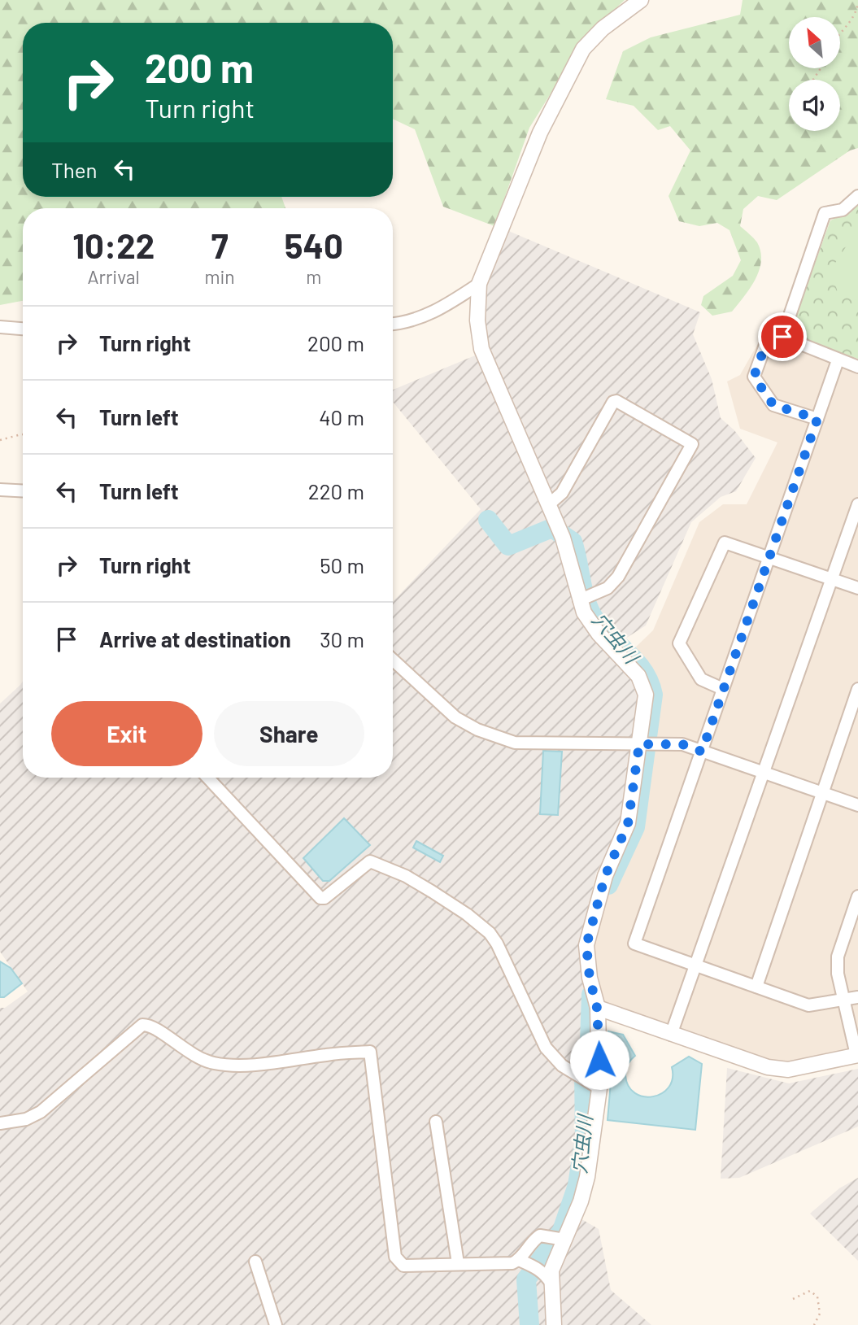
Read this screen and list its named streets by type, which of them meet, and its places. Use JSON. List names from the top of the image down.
{
  "water": ["穴虫川"],
  "north": "top left",
  "page": {
    "turn": ["200 m", "Turn right"],
    "then": "Then",
    "eta": [
      "10:22",
      "Arrival",
      "7",
      "min",
      "540",
      "m"
    ],
    "list": [
      {
        "name": "Turn right",
        "value": "200 m"
      },
      {
        "name": "Turn left",
        "value": "40 m"
      },
      {
        "name": "Turn left",
        "value": "220 m"
      },
      {
        "name": "Turn right",
        "value": "50 m"
      },
      {
        "name": "Arrive at destination",
        "value": "30 m"
      }
    ],
    "buttons": ["Exit", "Share"]
  }
}
